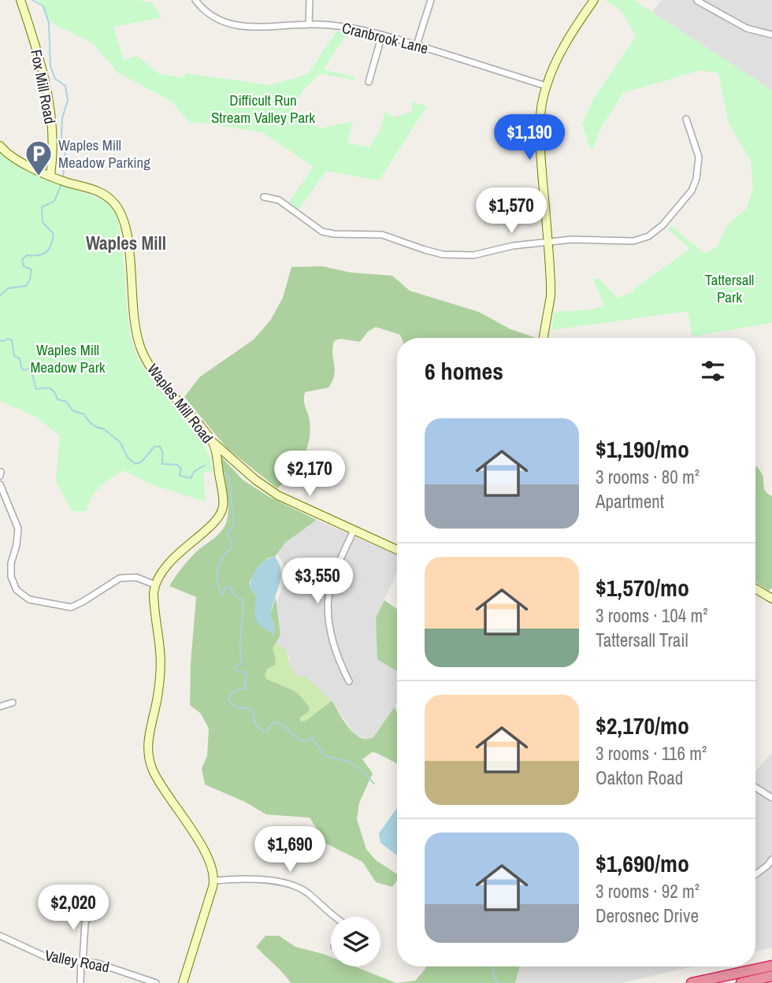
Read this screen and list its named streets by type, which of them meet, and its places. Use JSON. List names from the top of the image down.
{
  "streets": {
    "main road": ["Fox Mill Road", "Waples Mill Road"],
    "street": ["Cranbrook Lane", "Valley Road"]
  },
  "crossings": [
    ["Fox Mill Road", "Waples Mill Road"]
  ],
  "districts": ["Waples Mill"],
  "parks": ["Difficult Run Stream Valley Park", "Tattersall Park", "Waples Mill Meadow Park"],
  "places": {
    "parking": ["Waples Mill Meadow Parking"]
  },
  "page": {
    "price": [
      "$1,190",
      "$1,570",
      "$2,170",
      "$3,550",
      "$1,690",
      "$2,020"
    ],
    "heading": "6 homes",
    "list": [
      {
        "name": "$1,190/mo",
        "note": "3 rooms · 80 m² · Apartment"
      },
      {
        "name": "$1,570/mo",
        "note": "3 rooms · 104 m² · Tattersall Trail"
      },
      {
        "name": "$2,170/mo",
        "note": "3 rooms · 116 m² · Oakton Road"
      },
      {
        "name": "$1,690/mo",
        "note": "3 rooms · 92 m² · Derosnec Drive"
      }
    ]
  }
}
